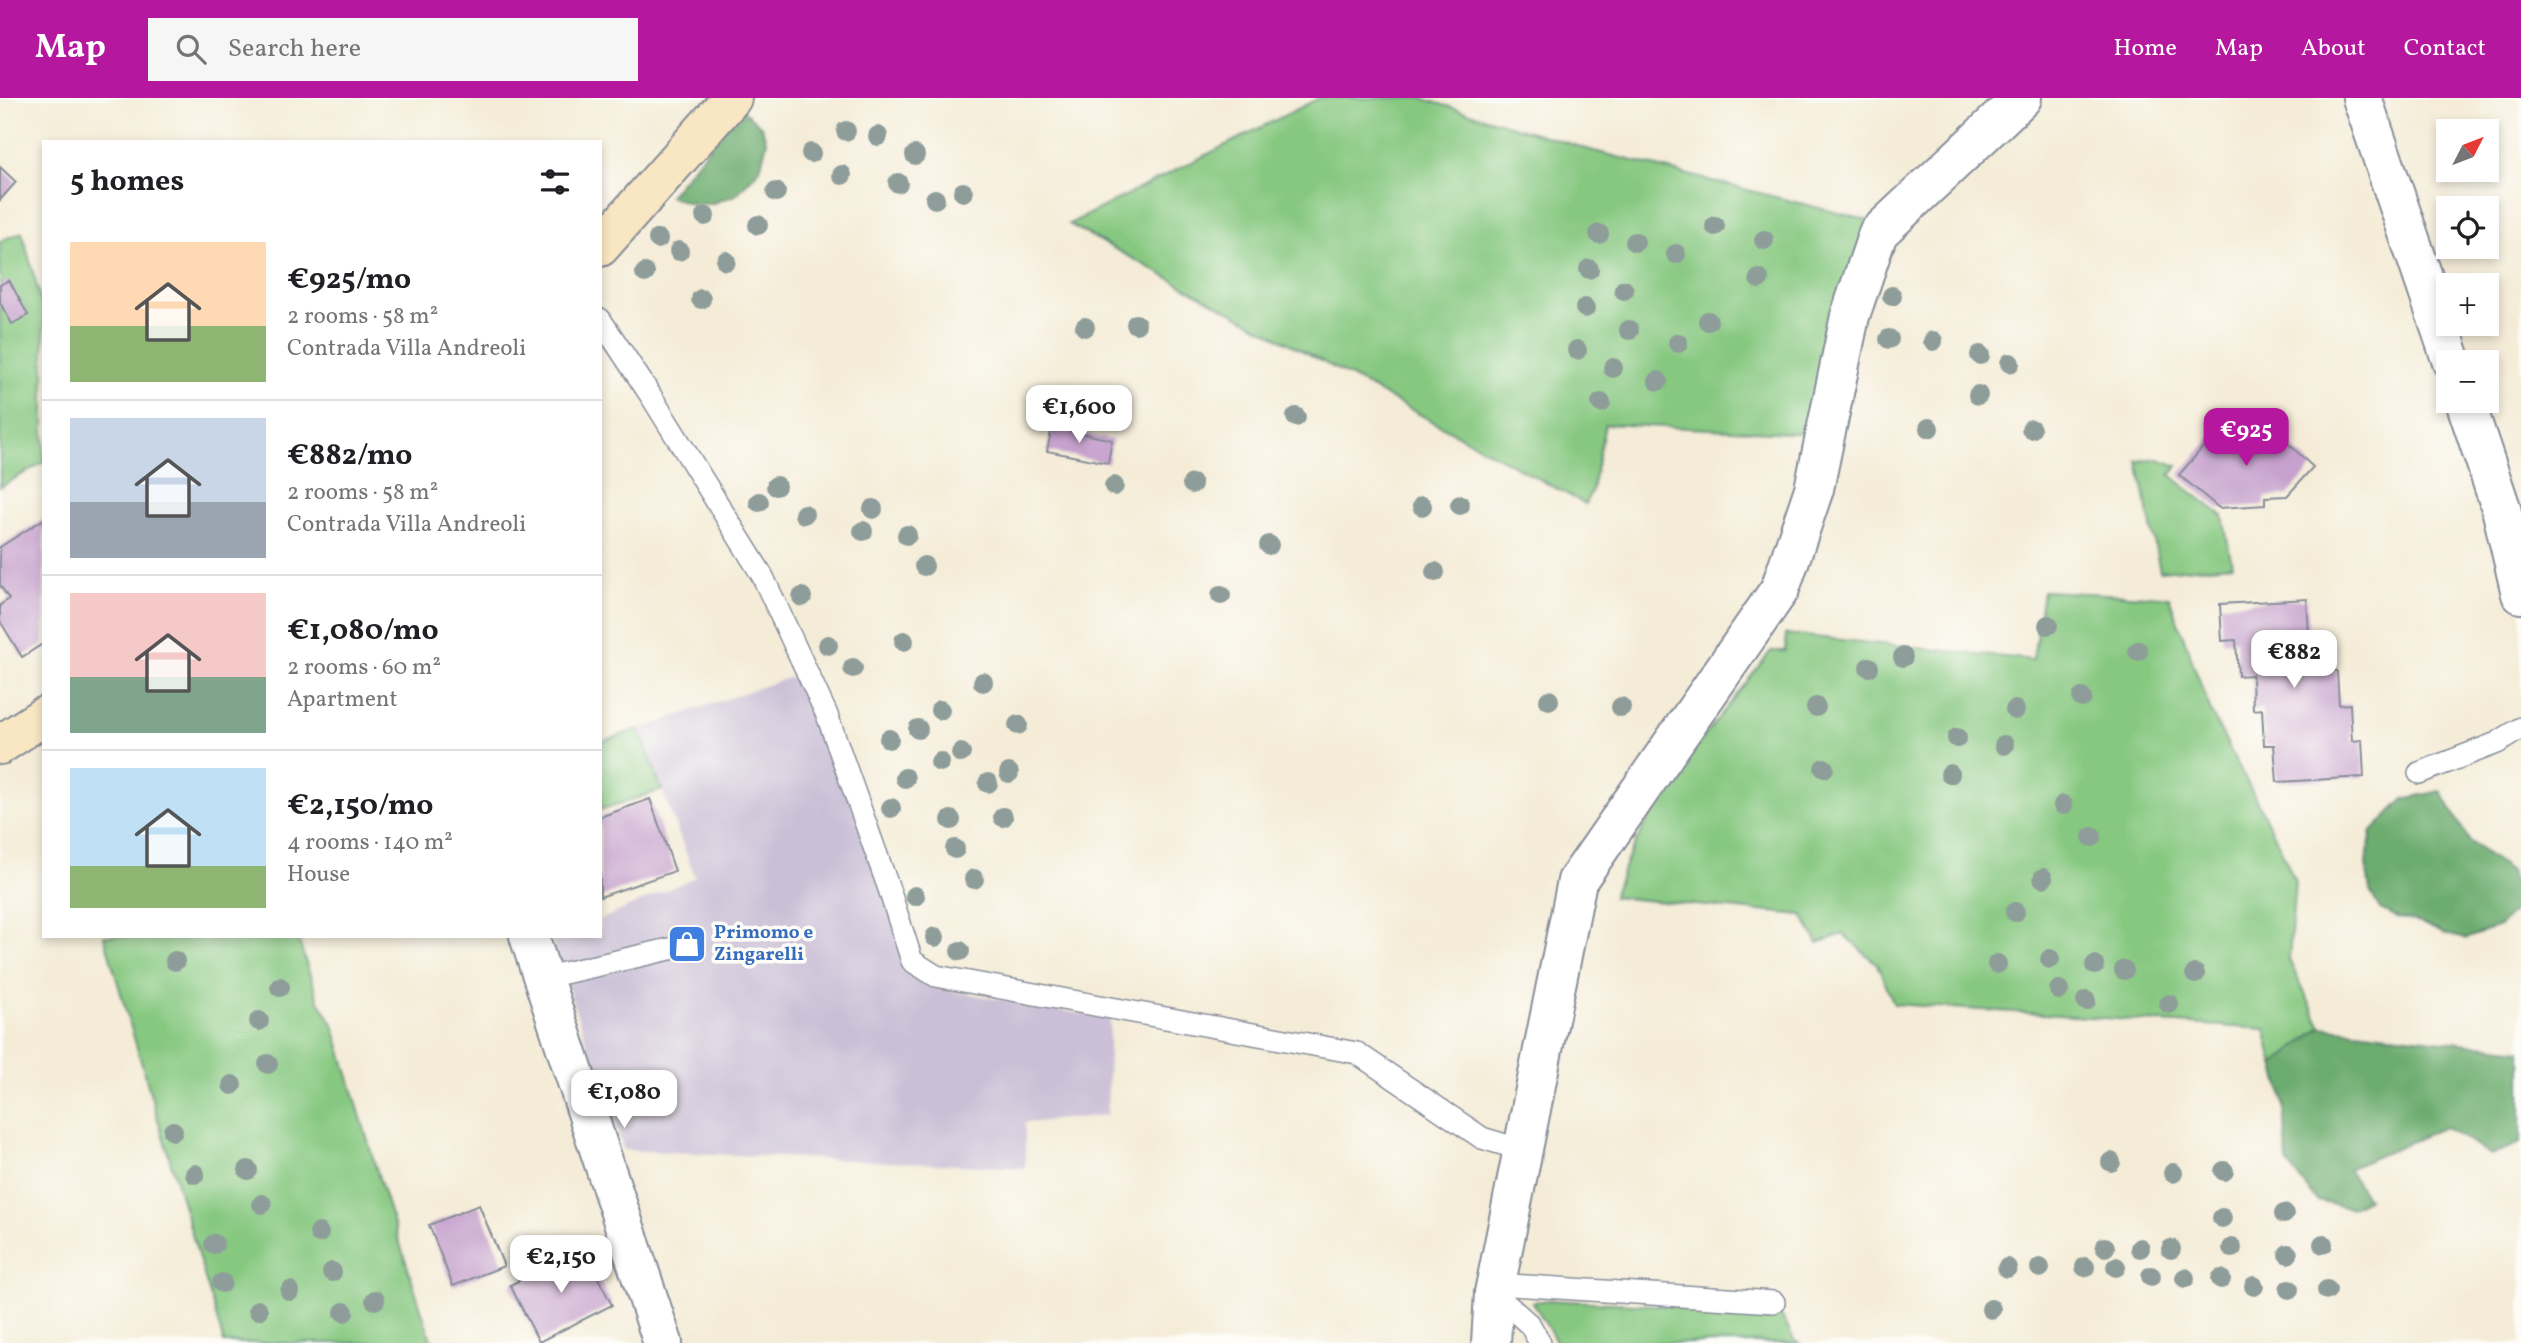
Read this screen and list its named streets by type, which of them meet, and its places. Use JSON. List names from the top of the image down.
{
  "places": {
    "shop": ["Primomo e Zingarelli"]
  },
  "north": "top right",
  "page": {
    "header": "Map",
    "search": "Search here",
    "nav": [
      "Home",
      "Map",
      "About",
      "Contact"
    ],
    "map_buttons": ["+", "−"],
    "heading": "5 homes",
    "list": [
      {
        "name": "€925/mo",
        "note": "2 rooms · 58 m² · Contrada Villa Andreoli"
      },
      {
        "name": "€882/mo",
        "note": "2 rooms · 58 m² · Contrada Villa Andreoli"
      },
      {
        "name": "€1,080/mo",
        "note": "2 rooms · 60 m² · Apartment"
      },
      {
        "name": "€2,150/mo",
        "note": "4 rooms · 140 m² · House"
      }
    ],
    "price": [
      "€1,600",
      "€925",
      "€882",
      "€1,080",
      "€2,150"
    ]
  }
}
